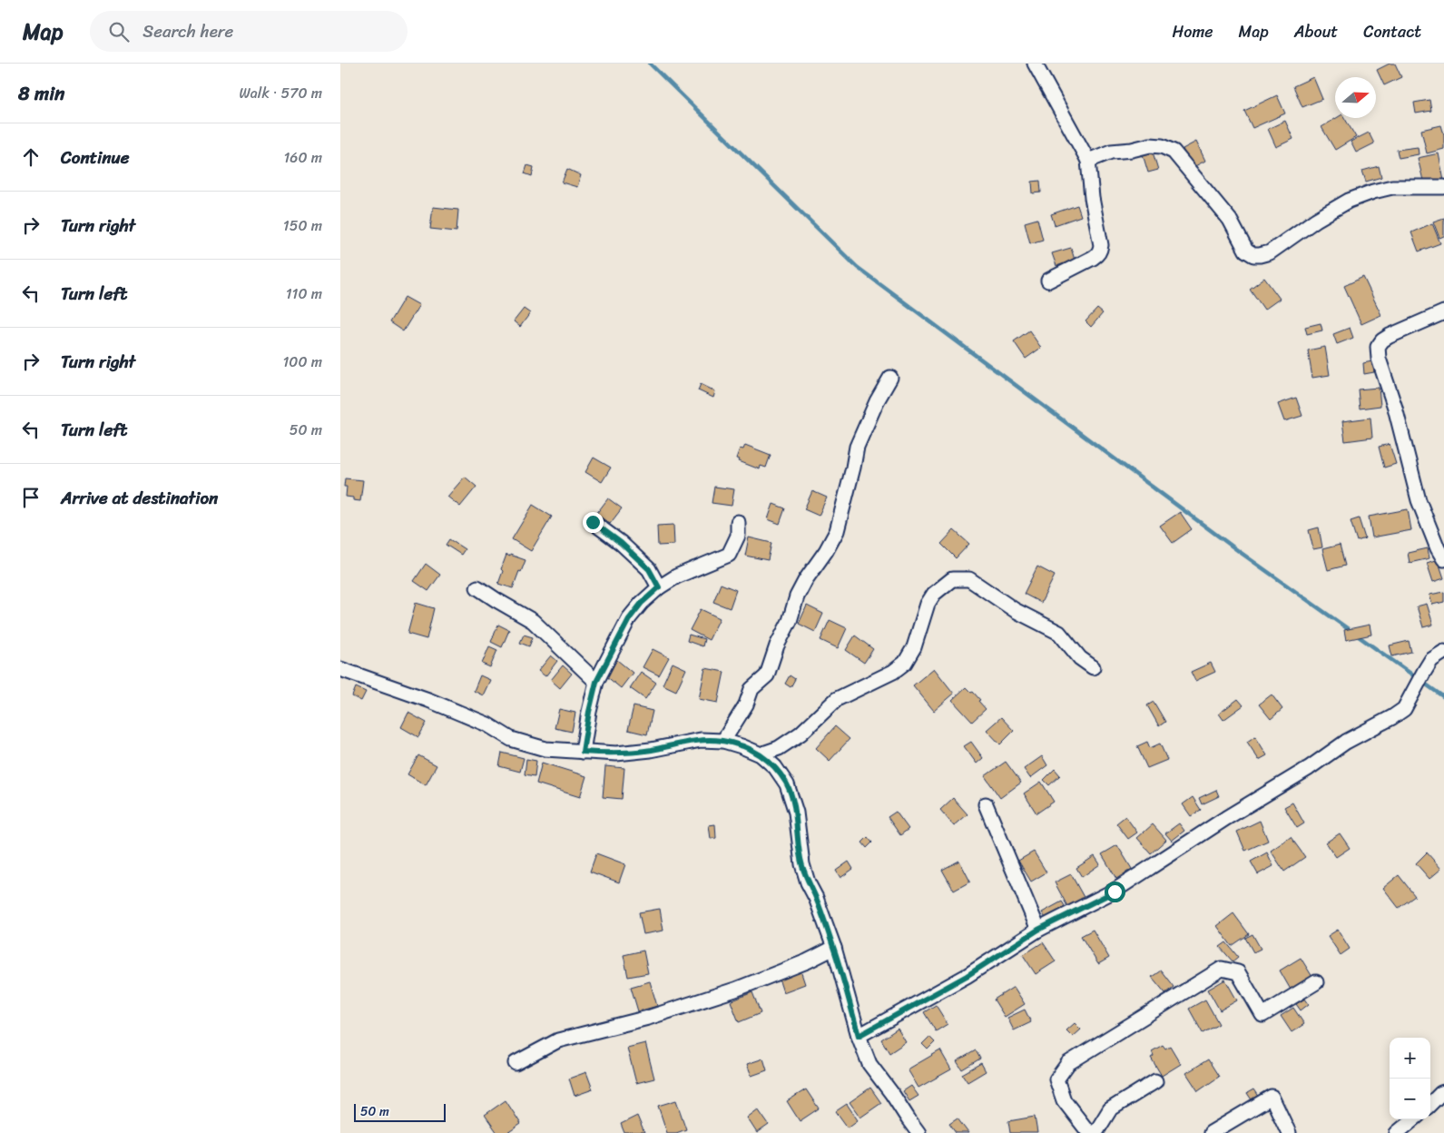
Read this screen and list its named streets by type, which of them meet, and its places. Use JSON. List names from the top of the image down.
{
  "scale_bar": "50 m",
  "north": "right",
  "page": {
    "header": "Map",
    "search": "Search here",
    "nav": [
      "Home",
      "Map",
      "About",
      "Contact"
    ],
    "heading": ["8 min", "Walk · 570 m"],
    "list": [
      ["Continue", "160 m"],
      ["Turn right", "150 m"],
      ["Turn left", "110 m"],
      ["Turn right", "100 m"],
      ["Turn left", "50 m"],
      "Arrive at destination"
    ],
    "map_buttons": ["+", "−"],
    "scale": "50 m"
  }
}
